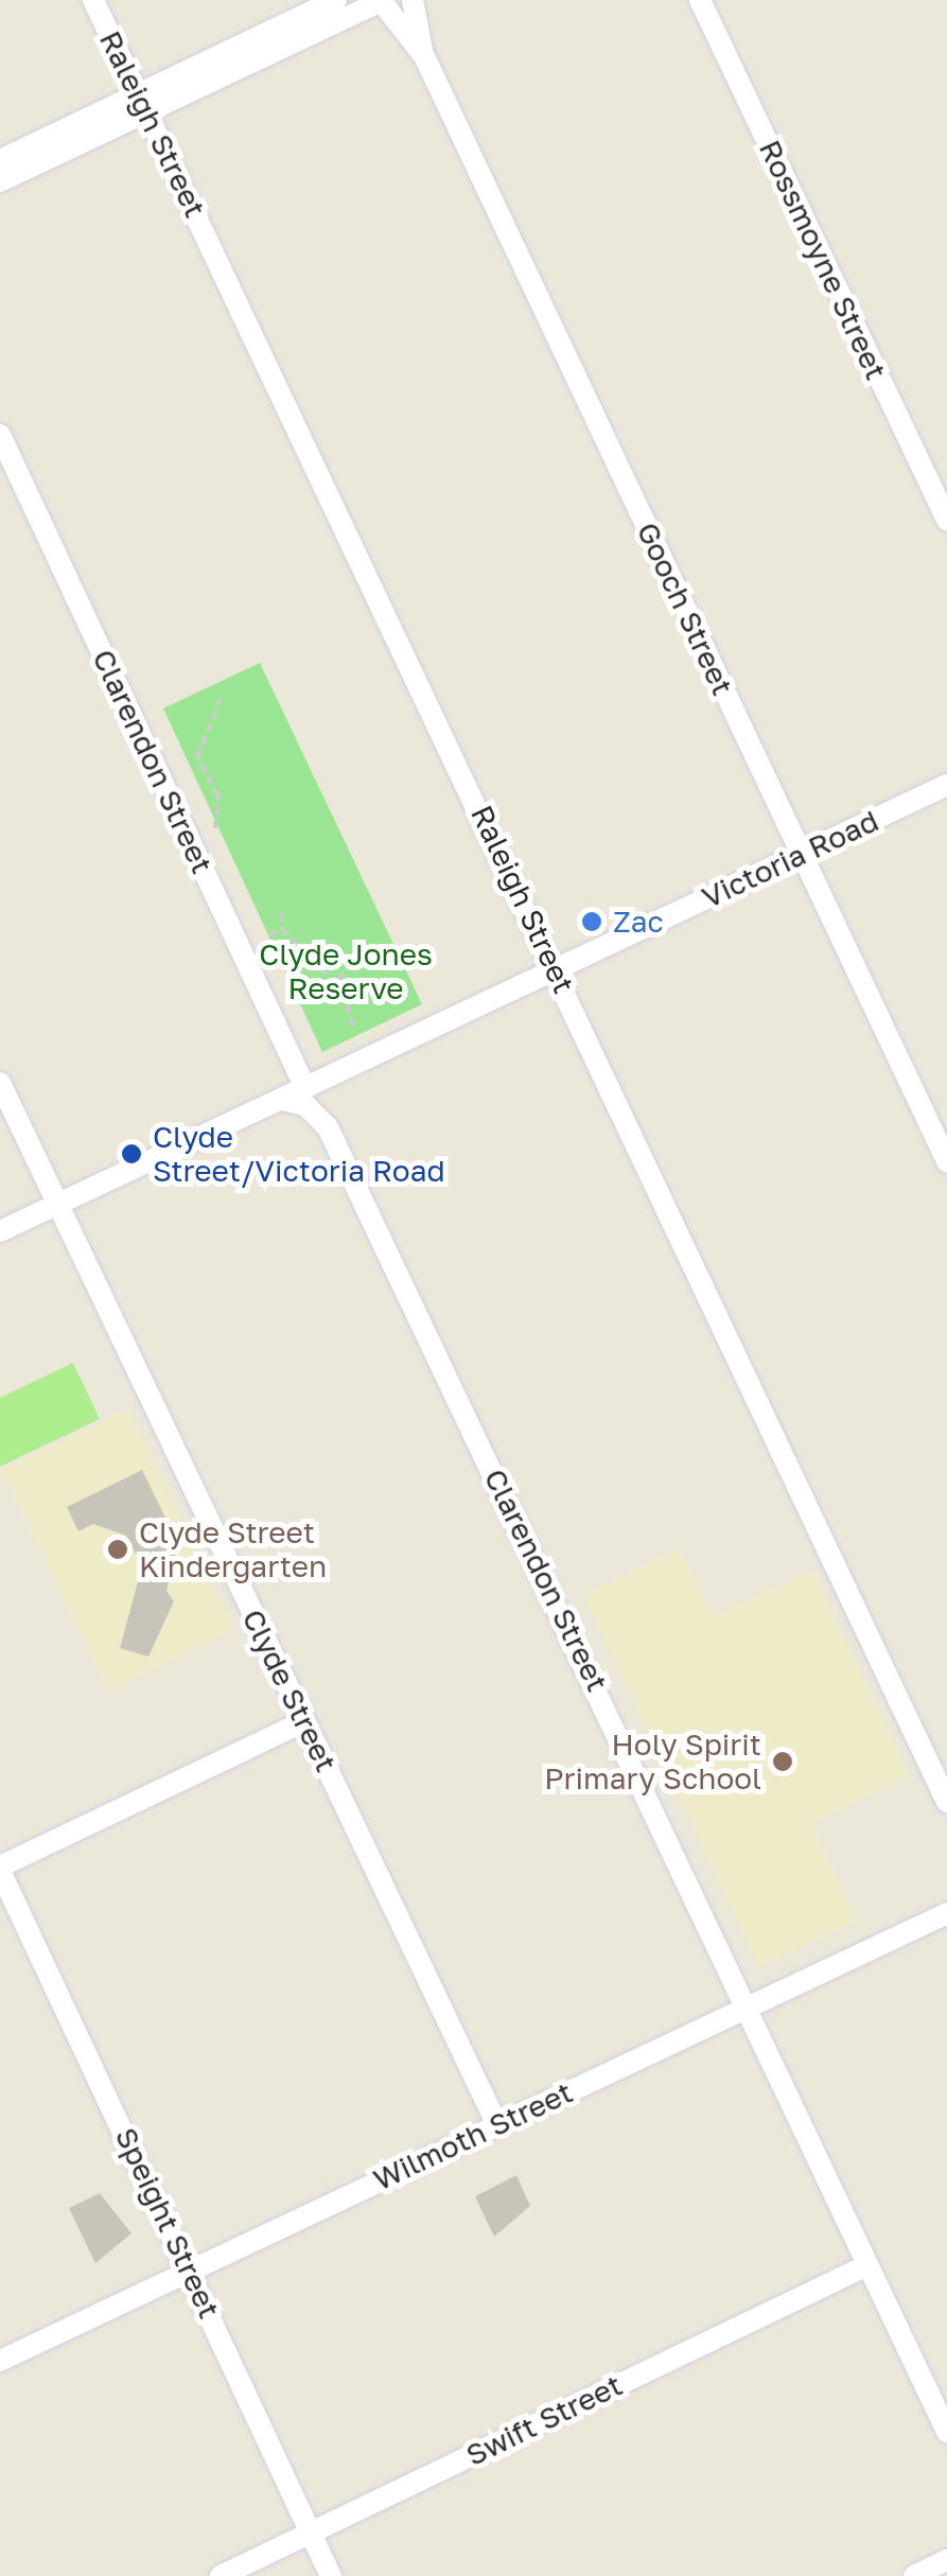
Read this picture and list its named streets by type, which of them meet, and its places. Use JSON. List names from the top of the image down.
{
  "streets": {
    "street": [
      "Raleigh Street",
      "Rossmoyne Street",
      "Gooch Street",
      "Clarendon Street",
      "Victoria Road",
      "Clyde Street",
      "Wilmoth Street",
      "Speight Street",
      "Swift Street"
    ]
  },
  "crossings": [
    ["Raleigh Street", "Victoria Road"],
    ["Gooch Street", "Victoria Road"],
    ["Clarendon Street", "Victoria Road"],
    ["Clarendon Street", "Wilmoth Street"],
    ["Clarendon Street", "Swift Street"],
    ["Victoria Road", "Clyde Street"],
    ["Clyde Street", "Wilmoth Street"],
    ["Wilmoth Street", "Speight Street"],
    ["Speight Street", "Swift Street"]
  ],
  "parks": ["Clyde Jones Reserve"],
  "places": [
    "Zac",
    "Clyde Street/Victoria Road",
    "Clyde Street Kindergarten",
    "Holy Spirit Primary School"
  ]
}
